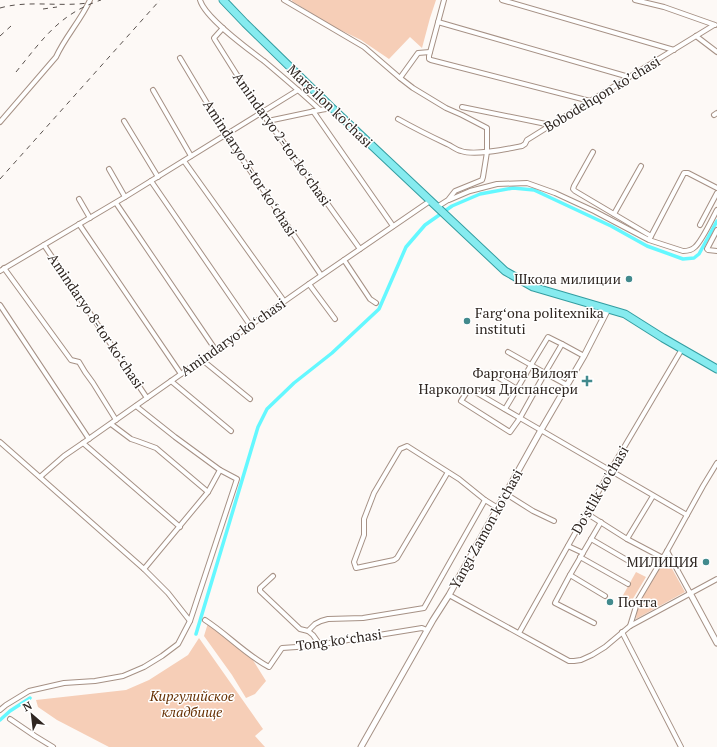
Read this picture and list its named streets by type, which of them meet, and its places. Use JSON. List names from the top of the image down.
{
  "streets": {
    "main road": ["Marg'ilon ko'chasi"],
    "street": [
      "Bobodehqon koʼchasi",
      "Amindaryo 2-tor koʻchasi",
      "Amindaryo 3-tor koʻchasi",
      "Amindaryo 8-tor koʻchasi",
      "Amindaryo koʻchasi",
      "Do'stlik ko'chasi",
      "Yangi Zamon ko'chasi",
      "Tong koʻchasi"
    ]
  },
  "crossings": [
    ["Marg'ilon ko'chasi", "Amindaryo koʻchasi"],
    ["Marg'ilon ko'chasi", "Yangi Zamon ko'chasi"],
    ["Amindaryo 2-tor koʻchasi", "Amindaryo koʻchasi"],
    ["Amindaryo 3-tor koʻchasi", "Amindaryo koʻchasi"],
    ["Amindaryo 8-tor koʻchasi", "Amindaryo koʻchasi"],
    ["Yangi Zamon ko'chasi", "Tong koʻchasi"]
  ],
  "parks": ["Киргулийское кладбище"],
  "places": {
    "other": [
      "Школа милиции",
      "Fargʻona politexnika instituti",
      "МИЛИЦИЯ",
      "Почта"
    ],
    "health": ["Фаргона Вилоят Наркология Диспансери"]
  },
  "north": "top left"
}
